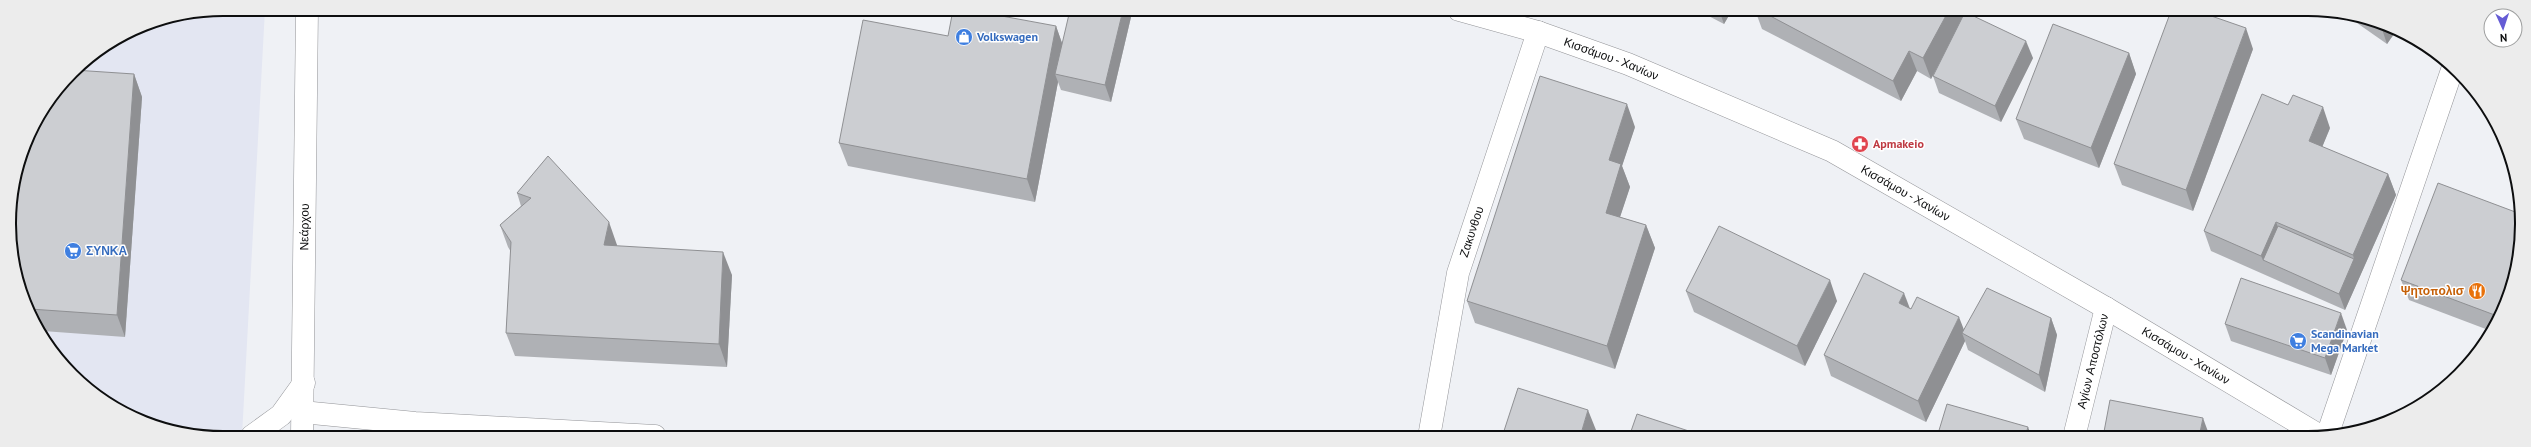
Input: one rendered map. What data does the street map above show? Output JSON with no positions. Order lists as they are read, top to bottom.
{
  "streets": {
    "street": [
      "Κισσάμου - Χανίων",
      "Νεάρχου",
      "Ζακυνθου",
      "Αγίων Αποστόλων"
    ]
  },
  "crossings": [
    ["Κισσάμου - Χανίων", "Ζακυνθου"],
    ["Κισσάμου - Χανίων", "Αγίων Αποστόλων"]
  ],
  "places": {
    "shop": ["Volkswagen"],
    "pharmacy": ["Apmakeio"],
    "supermarket": ["ΣΥΝΚΑ", "Scandinavian Mega Market"],
    "restaurant": ["Ψητοπολισ"]
  },
  "north": "bottom"
}
